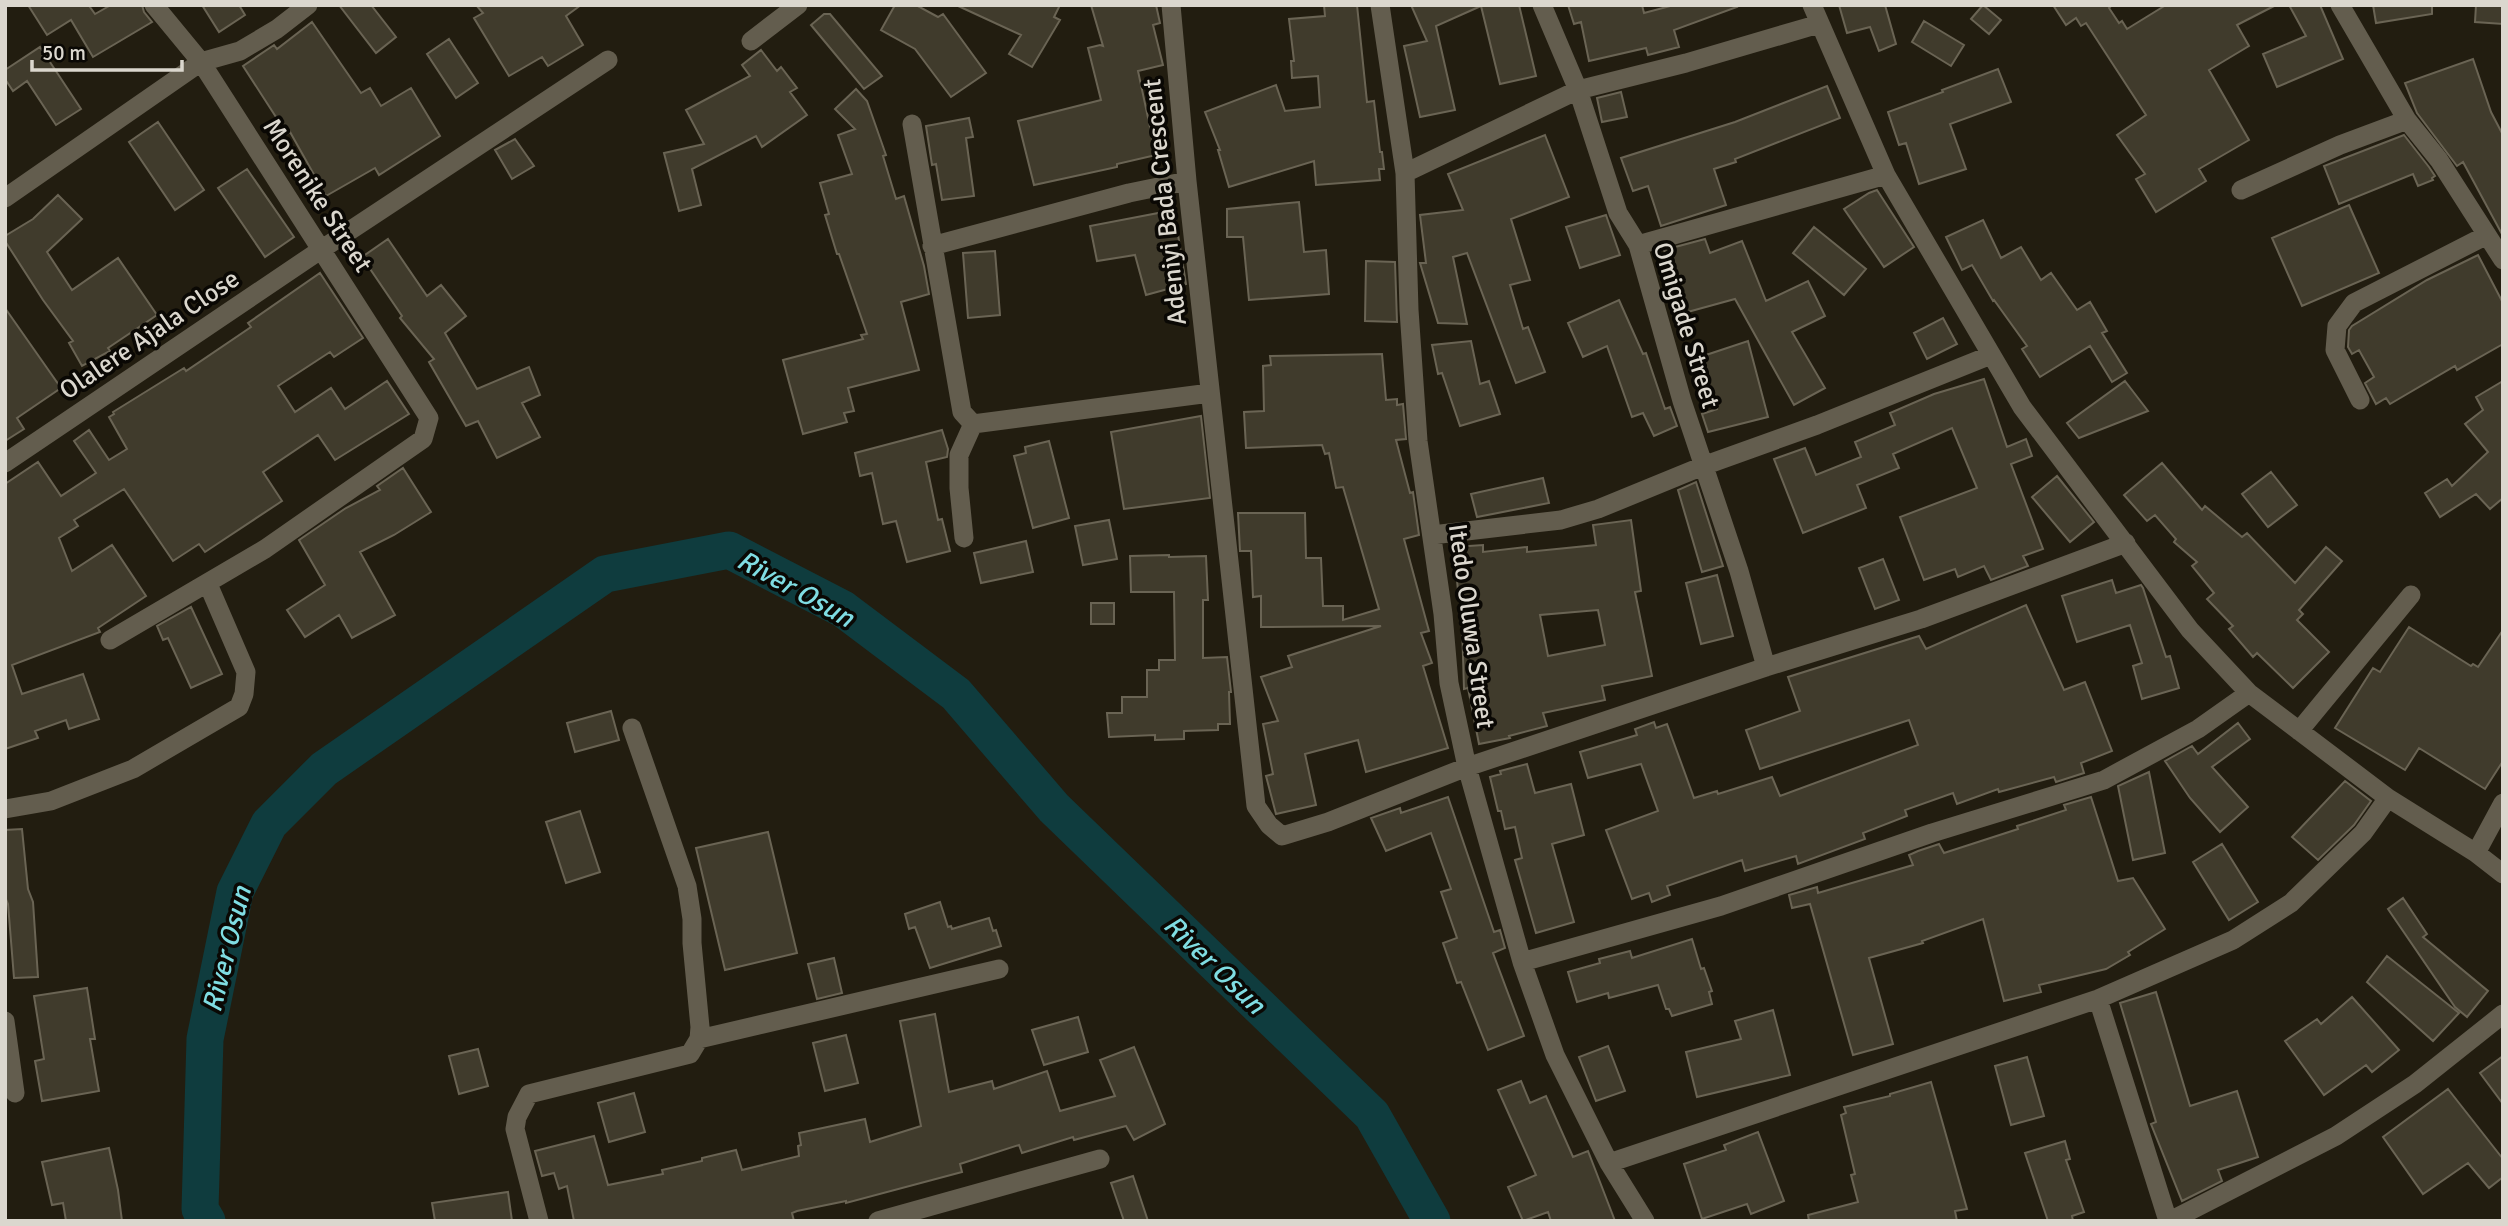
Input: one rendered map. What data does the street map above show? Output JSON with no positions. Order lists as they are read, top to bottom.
{
  "streets": {
    "street": [
      "Morenike Street",
      "Adeniyi Bada Crescent",
      "Omigade Street",
      "Olalere Ajala Close",
      "Itedo Oluwa Street"
    ]
  },
  "crossings": [
    ["Morenike Street", "Olalere Ajala Close"],
    ["Adeniyi Bada Crescent", "Itedo Oluwa Street"]
  ],
  "water": ["River Osun"],
  "scale_bar": "50 m"
}
